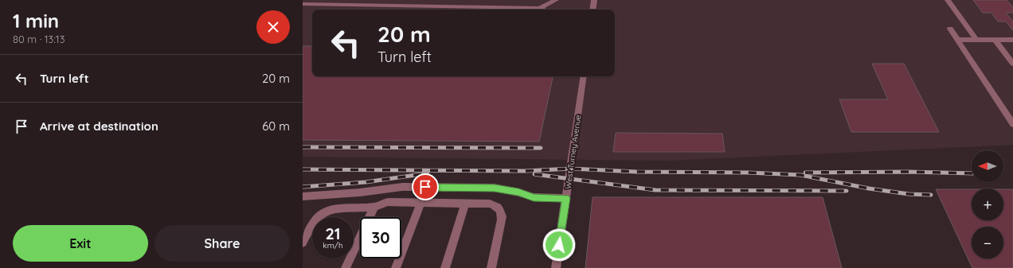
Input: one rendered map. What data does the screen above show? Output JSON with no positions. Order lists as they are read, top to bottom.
{
  "streets": {
    "street": ["West Turney Avenue"]
  },
  "north": "left",
  "page": {
    "heading": ["1 min", "80 m · 13:13"],
    "turn": ["20 m", "Turn left"],
    "list": [
      {
        "name": "Turn left",
        "value": "20 m"
      },
      {
        "name": "Arrive at destination",
        "value": "60 m"
      }
    ],
    "map_buttons": ["+", "−"],
    "speed": "21 km/h",
    "limit": "30",
    "buttons": ["Exit", "Share"]
  }
}
